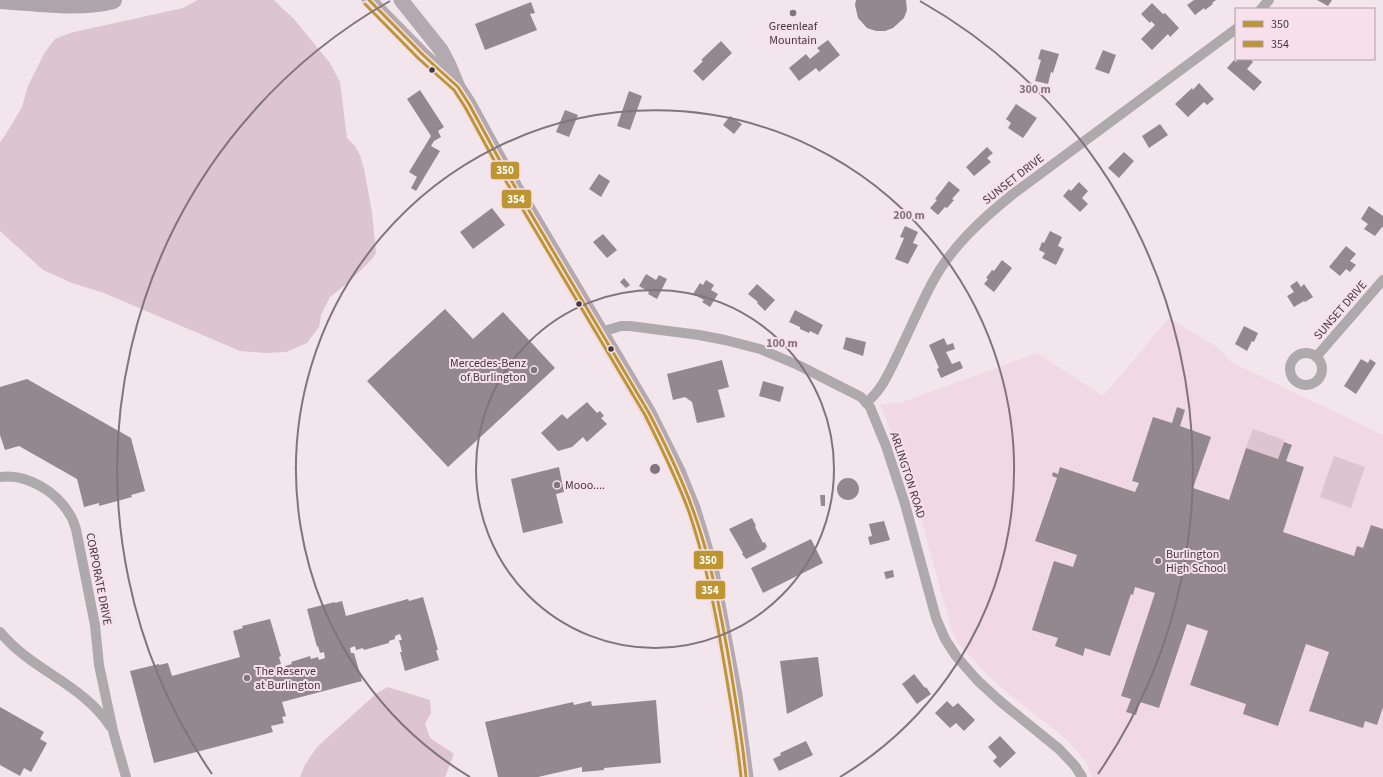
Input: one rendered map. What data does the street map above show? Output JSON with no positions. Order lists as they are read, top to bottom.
{
  "streets": {
    "street": ["SUNSET DRIVE", "ARLINGTON ROAD", "CORPORATE DRIVE"]
  },
  "crossings": [
    ["SUNSET DRIVE", "ARLINGTON ROAD"]
  ],
  "places": [
    "Greenleaf Mountain",
    "Mercedes-Benz of Burlington",
    "Mooo....",
    "Burlington High School",
    "The Reserve at Burlington"
  ],
  "lines": ["transit line 350", "transit line 354"],
  "legend": ["350", "354"],
  "rings": ["300 m", "200 m", "100 m"]
}
